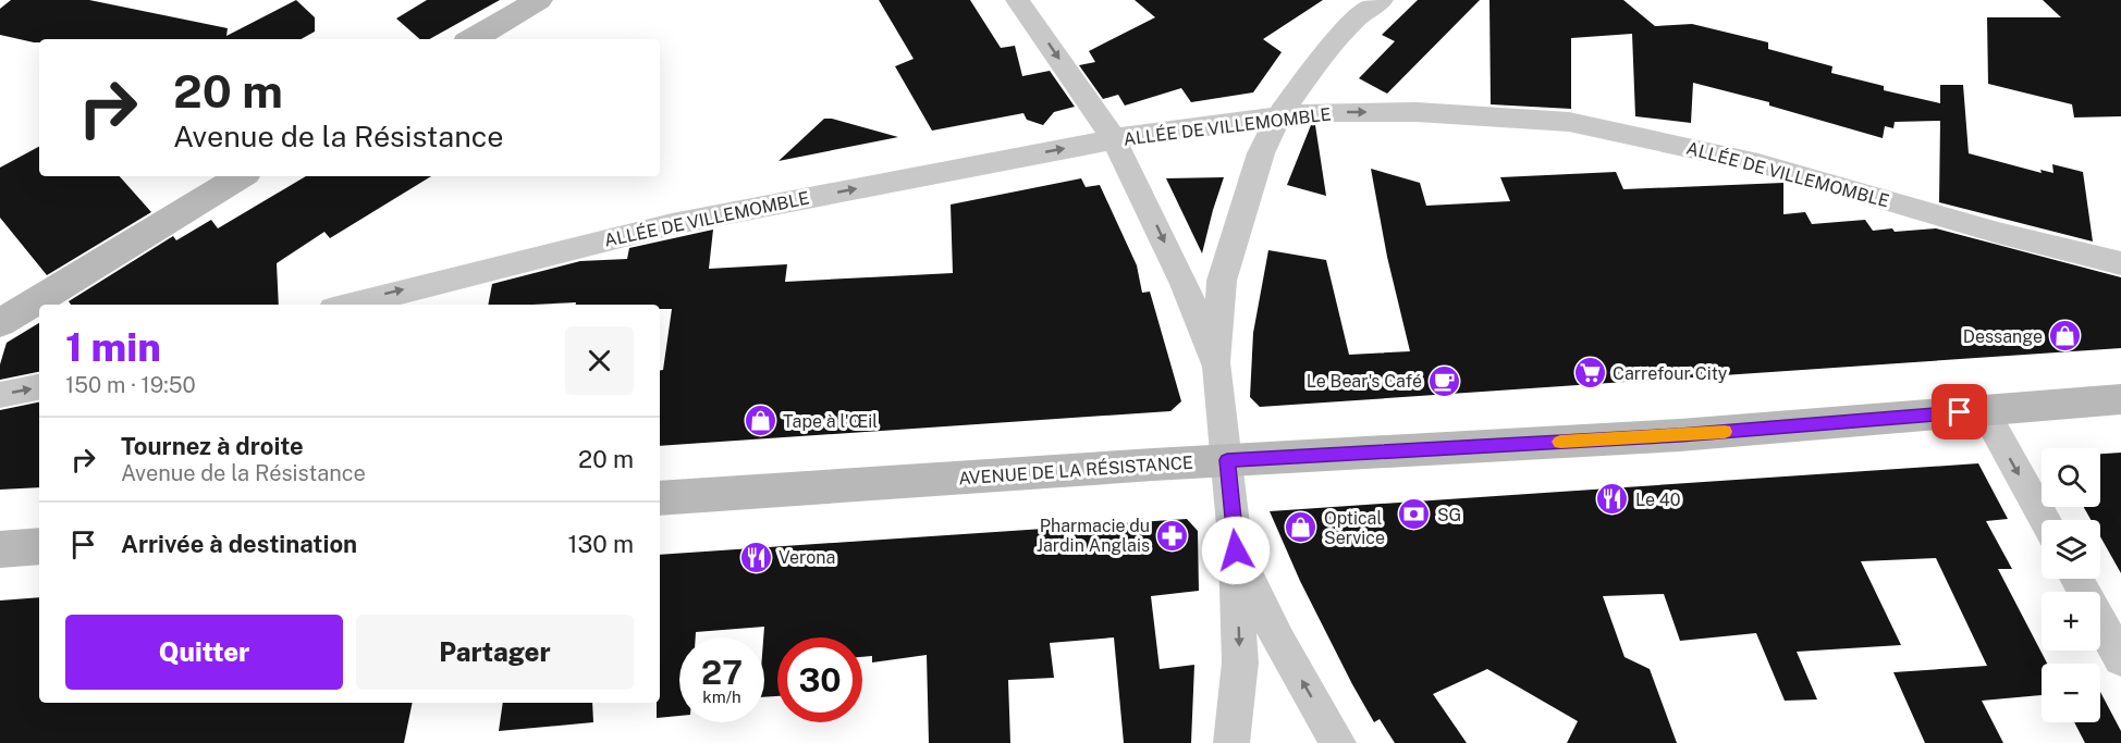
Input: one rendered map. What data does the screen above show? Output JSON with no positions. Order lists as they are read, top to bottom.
{
  "streets": {
    "main road": ["AVENUE DE LA RÉSISTANCE"],
    "street": ["ALLÉE DE VILLEMOMBLE"]
  },
  "one_way": ["ALLÉE DE VILLEMOMBLE"],
  "places": {
    "shop": ["Dessange", "Tape à l'Œil", "Optical Service"],
    "supermarket": ["Carrefour City"],
    "cafe": ["Le Bear's Café"],
    "restaurant": ["Le 40", "Verona"],
    "bank": ["SG"],
    "pharmacy": ["Pharmacie du Jardin Anglais"]
  },
  "page": {
    "turn": ["20 m", "Avenue de la Résistance"],
    "heading": ["1 min", "150 m · 19:50"],
    "list": [
      {
        "name": "Tournez à droite",
        "note": "Avenue de la Résistance",
        "value": "20 m"
      },
      {
        "name": "Arrivée à destination",
        "value": "130 m"
      }
    ],
    "map_buttons": ["+", "−"],
    "buttons": ["Quitter", "Partager"],
    "speed": "27 km/h",
    "limit": "30"
  }
}
